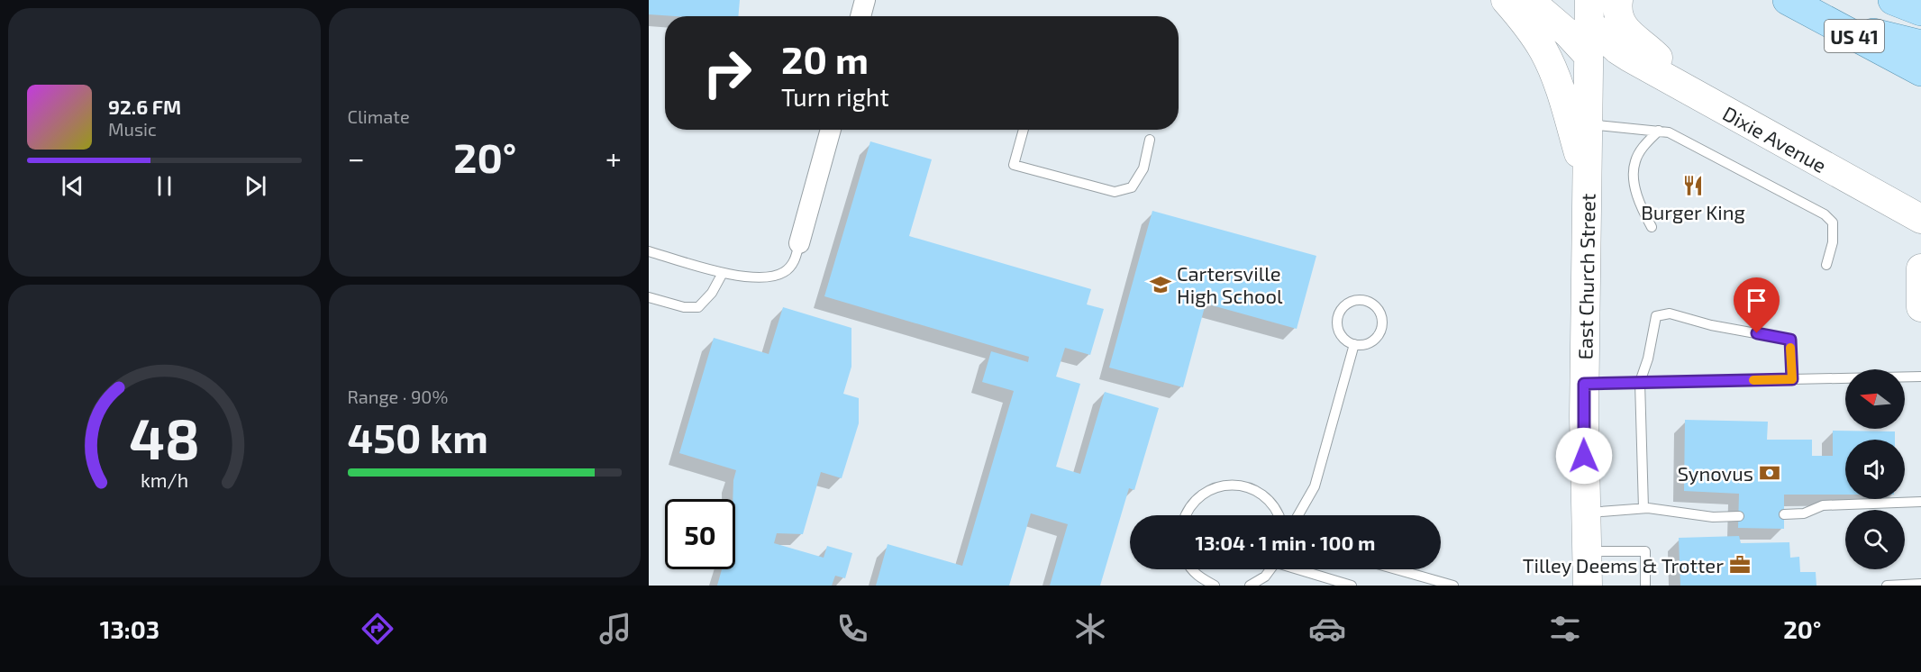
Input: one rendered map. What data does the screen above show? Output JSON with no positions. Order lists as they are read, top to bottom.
{
  "streets": {
    "main road": ["US 41", "Dixie Avenue", "East Church Street"]
  },
  "crossings": [
    ["Dixie Avenue", "East Church Street"]
  ],
  "places": {
    "restaurant": ["Burger King"],
    "school or university": ["Cartersville High School"],
    "bank": ["Synovus"],
    "office": ["Tilley Deems & Trotter"]
  },
  "north": "left",
  "page": {
    "tile": [
      "Climate",
      ["Range · 90%", "450 km"]
    ],
    "turn": ["20 m", "Turn right"],
    "song": ["92.6 FM", "Music"],
    "heat": ["−", "20°", "+"],
    "limit": "50",
    "trip": "13:04 · 1 min · 100 m",
    "tabs": ["13:03", "20°"],
    "gauge": ["48", "km/h"]
  }
}
